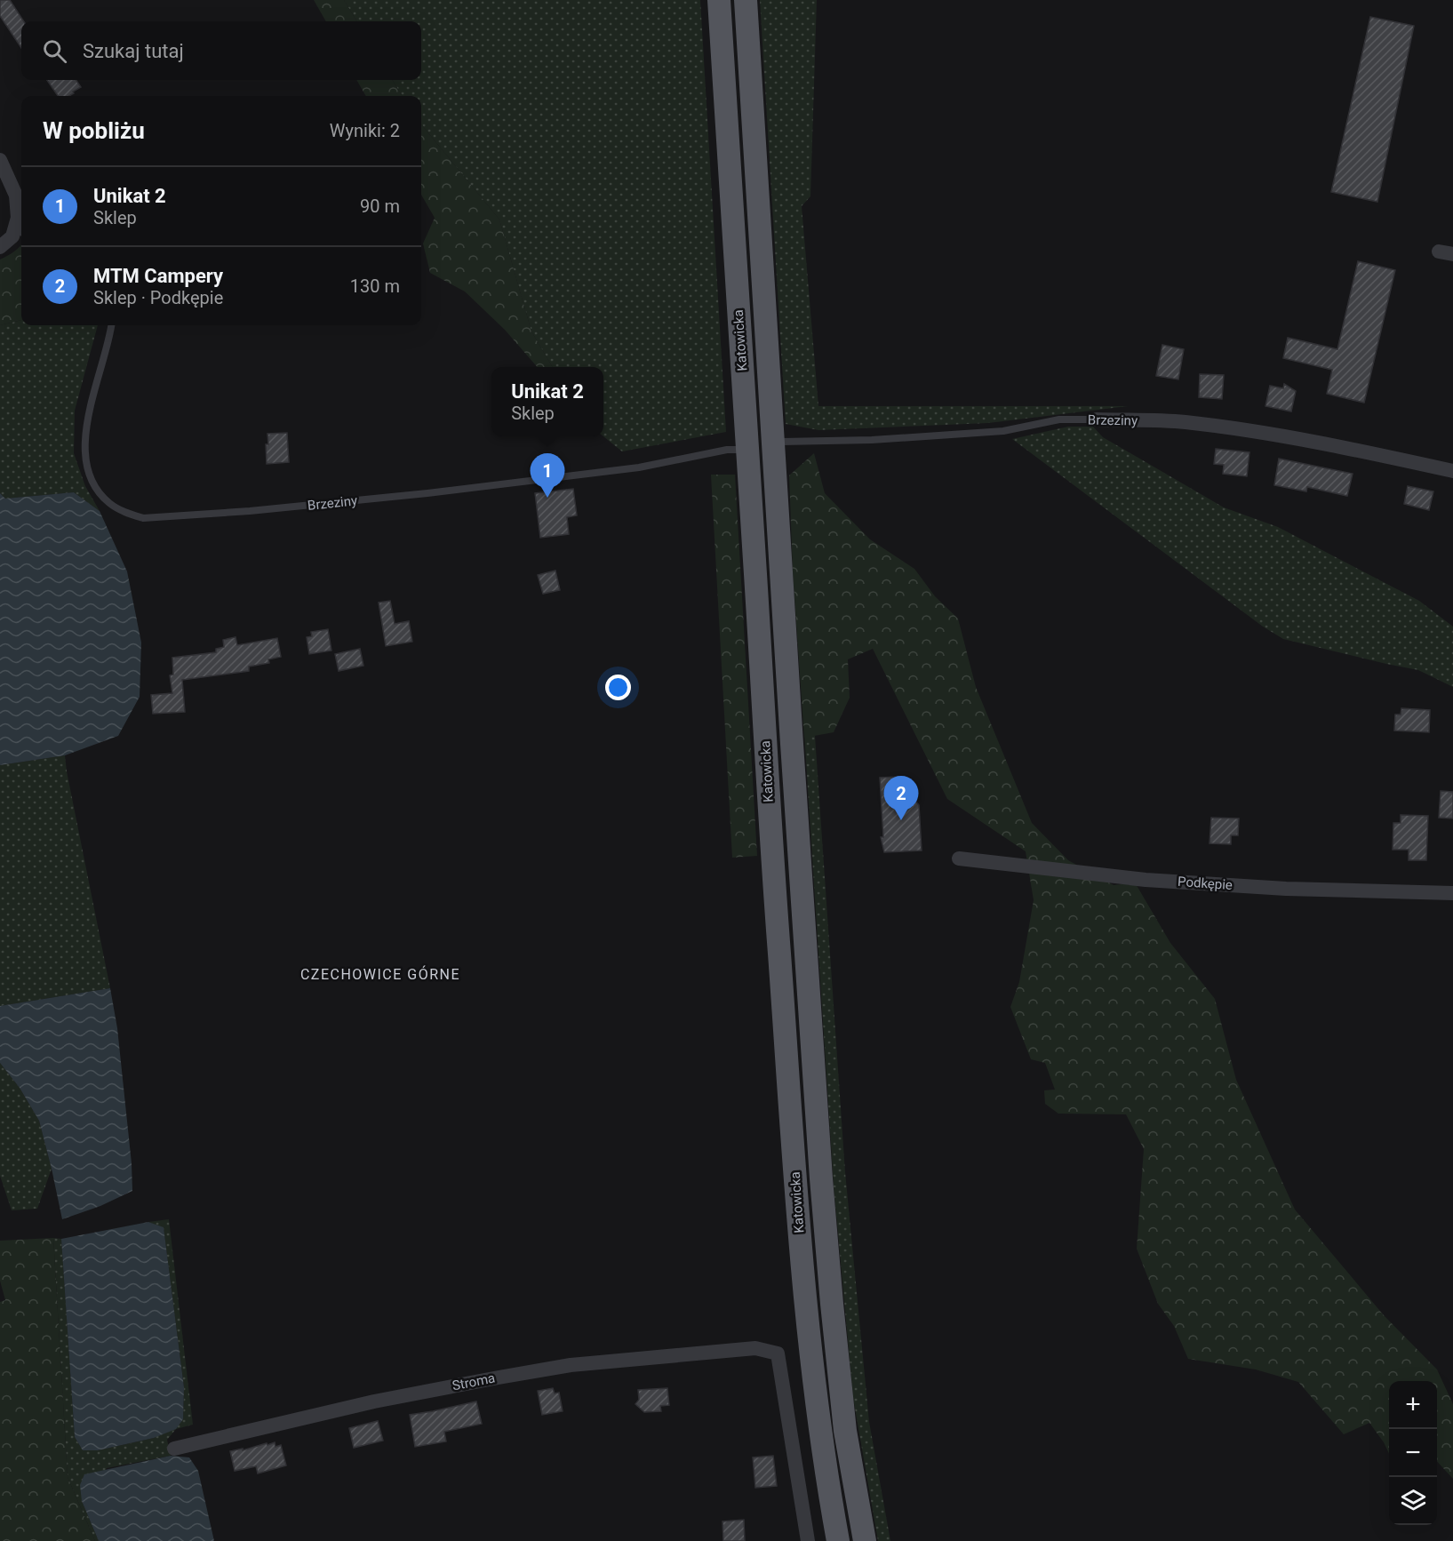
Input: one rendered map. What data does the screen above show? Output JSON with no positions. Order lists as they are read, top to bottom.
{
  "streets": {
    "main road": ["Katowicka"],
    "street": ["Brzeziny", "Podkępie", "Stroma"]
  },
  "crossings": [
    ["Katowicka", "Brzeziny"]
  ],
  "districts": ["CZECHOWICE GÓRNE"],
  "page": {
    "search": "Szukaj tutaj",
    "heading": ["W pobliżu", "Wyniki: 2"],
    "list": [
      {
        "mark": "1",
        "name": "Unikat 2",
        "note": "Sklep",
        "value": "90 m"
      },
      {
        "mark": "2",
        "name": "MTM Campery",
        "note": "Sklep · Podkępie",
        "value": "130 m"
      }
    ],
    "popup": ["Unikat 2", "Sklep"],
    "pins": ["1", "2"],
    "map_buttons": ["+", "−"]
  }
}
